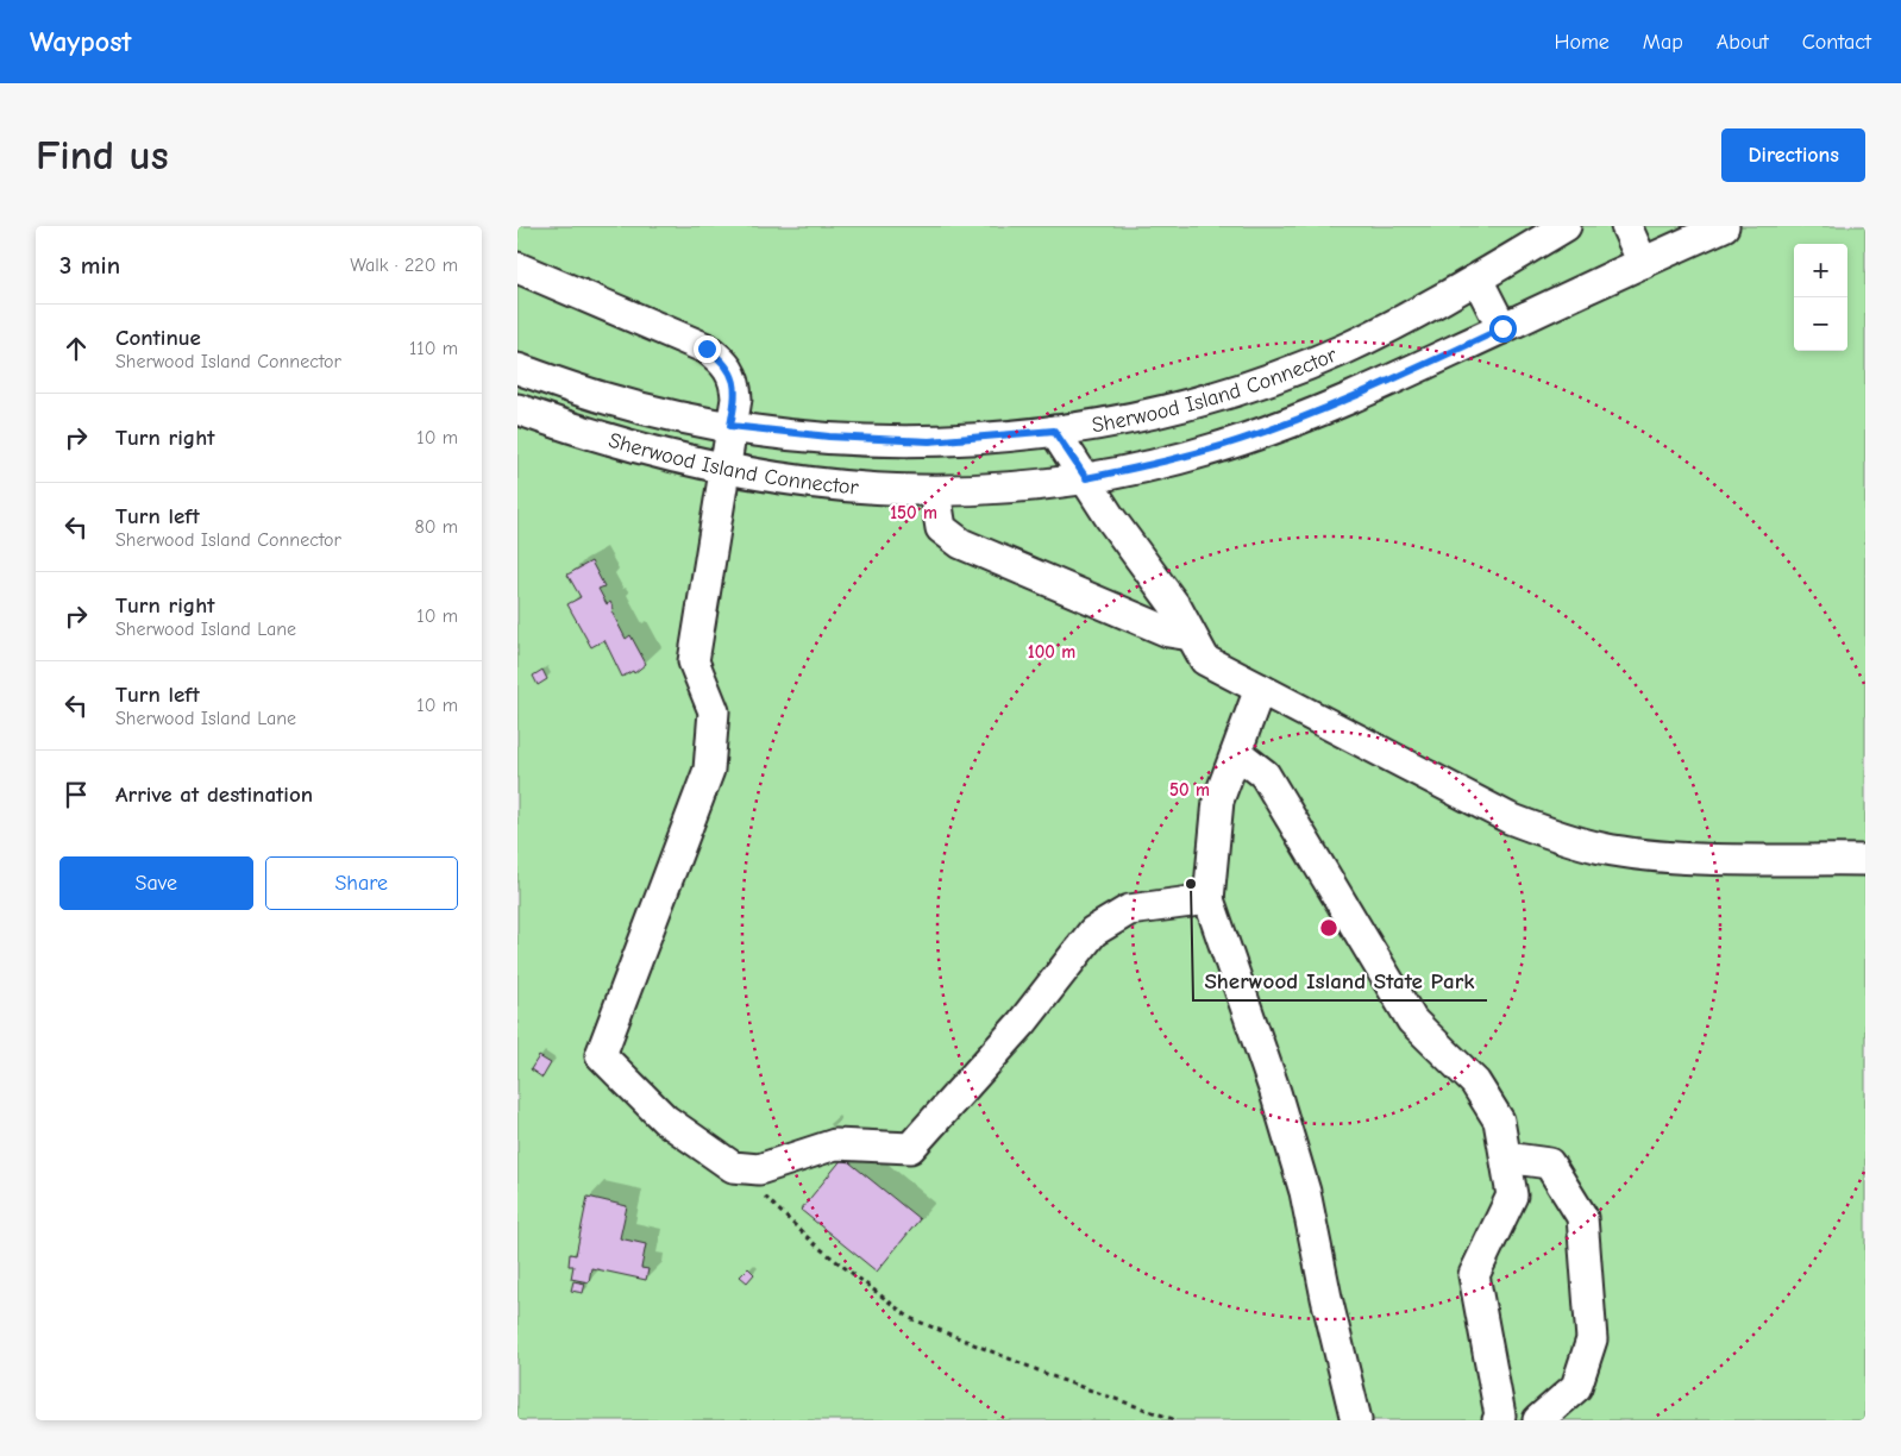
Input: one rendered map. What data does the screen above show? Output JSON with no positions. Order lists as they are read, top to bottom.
{
  "streets": {
    "street": ["Sherwood Island Connector"]
  },
  "places": ["Sherwood Island State Park"],
  "page": {
    "header": "Waypost",
    "nav": [
      "Home",
      "Map",
      "About",
      "Contact"
    ],
    "buttons": [
      "Directions",
      ["Save", "Share"]
    ],
    "title": "Find us",
    "heading": ["3 min", "Walk · 220 m"],
    "map_buttons": ["+", "−"],
    "list": [
      ["Continue", "Sherwood Island Connector", "110 m"],
      ["Turn right", "10 m"],
      ["Turn left", "Sherwood Island Connector", "80 m"],
      ["Turn right", "Sherwood Island Lane", "10 m"],
      ["Turn left", "Sherwood Island Lane", "10 m"],
      "Arrive at destination"
    ]
  },
  "rings": ["150 m", "100 m", "50 m"]
}
